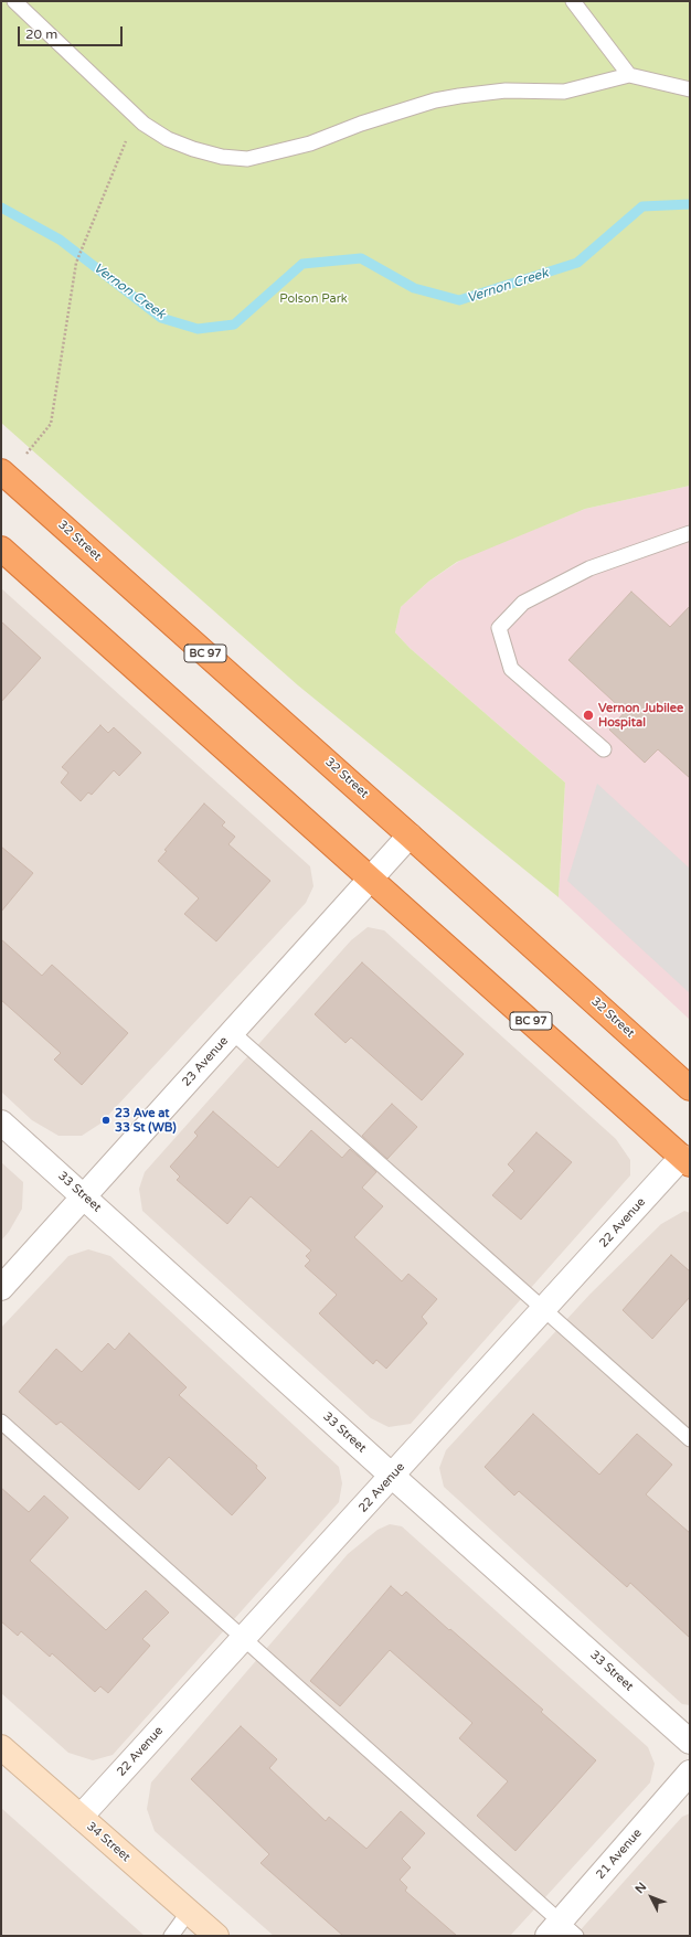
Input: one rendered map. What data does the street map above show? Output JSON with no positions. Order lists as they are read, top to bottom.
{
  "streets": {
    "highway": ["32 Street", "BC 97"],
    "street": [
      "23 Avenue",
      "33 Street",
      "22 Avenue",
      "34 Street",
      "21 Avenue"
    ]
  },
  "crossings": [
    ["32 Street", "23 Avenue"],
    ["BC 97", "23 Avenue"],
    ["BC 97", "22 Avenue"],
    ["23 Avenue", "33 Street"],
    ["33 Street", "22 Avenue"],
    ["22 Avenue", "34 Street"]
  ],
  "water": ["Vernon Creek"],
  "parks": ["Polson Park"],
  "places": ["Vernon Jubilee Hospital", "23 Ave at 33 St (WB)"],
  "scale_bar": "20 m",
  "north": "top left"
}
